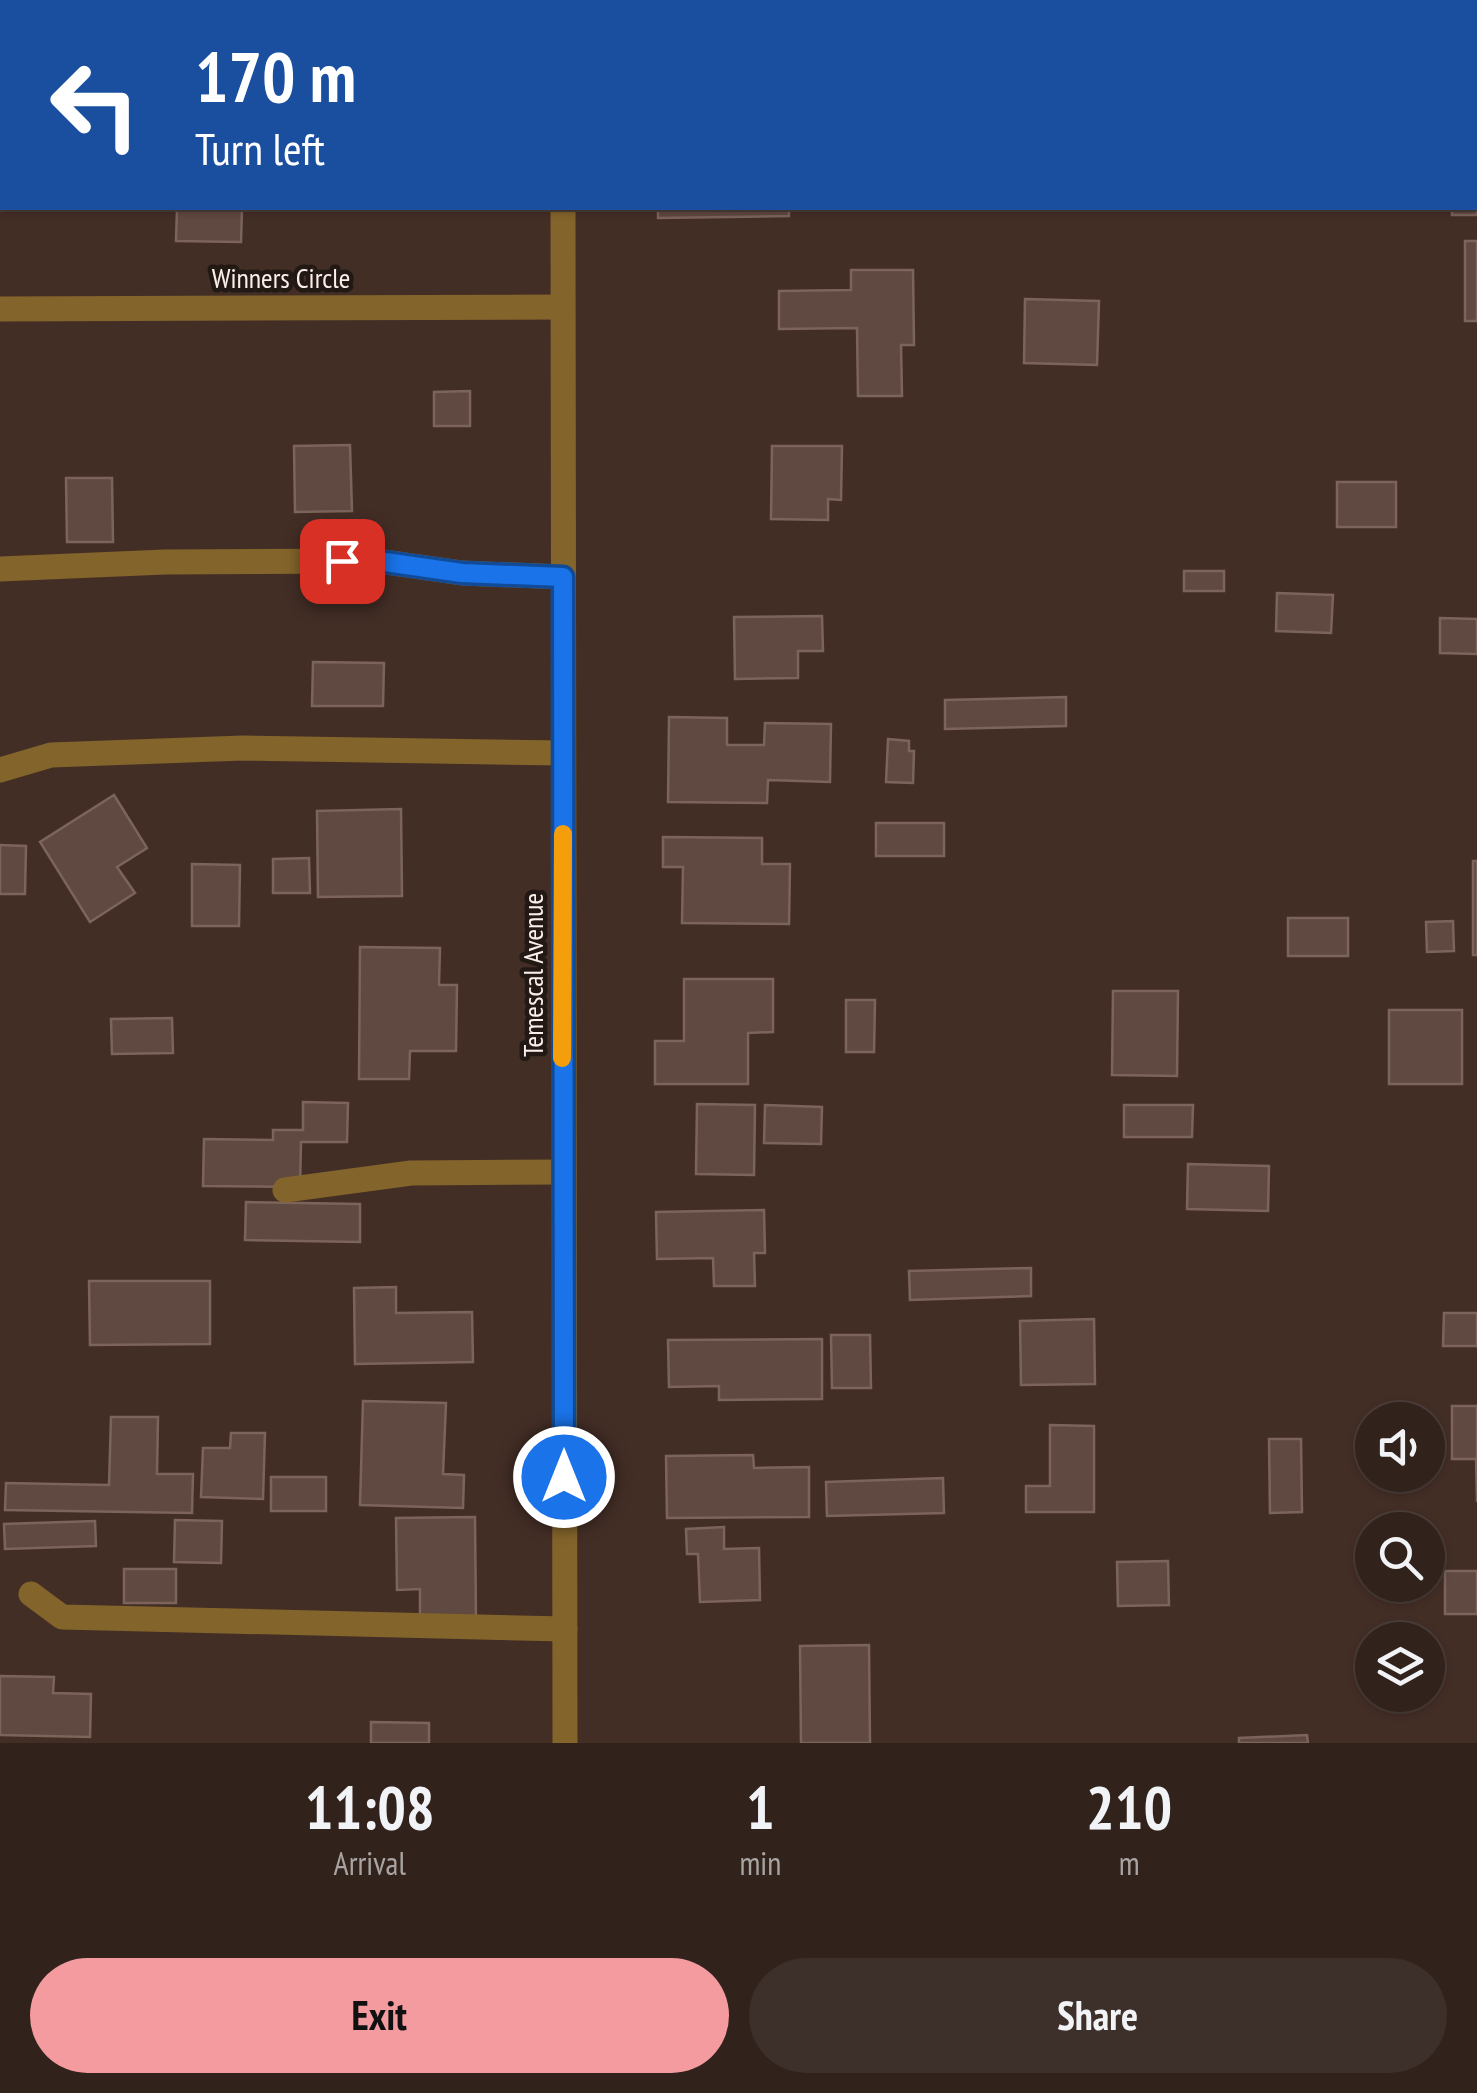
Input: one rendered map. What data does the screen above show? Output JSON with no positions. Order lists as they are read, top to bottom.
{
  "streets": {
    "street": ["Winners Circle", "Temescal Avenue"]
  },
  "crossings": [
    ["Winners Circle", "Temescal Avenue"]
  ],
  "page": {
    "turn": ["170 m", "Turn left"],
    "eta": [
      "11:08",
      "Arrival",
      "1",
      "min",
      "210",
      "m"
    ],
    "buttons": ["Exit", "Share"]
  }
}
